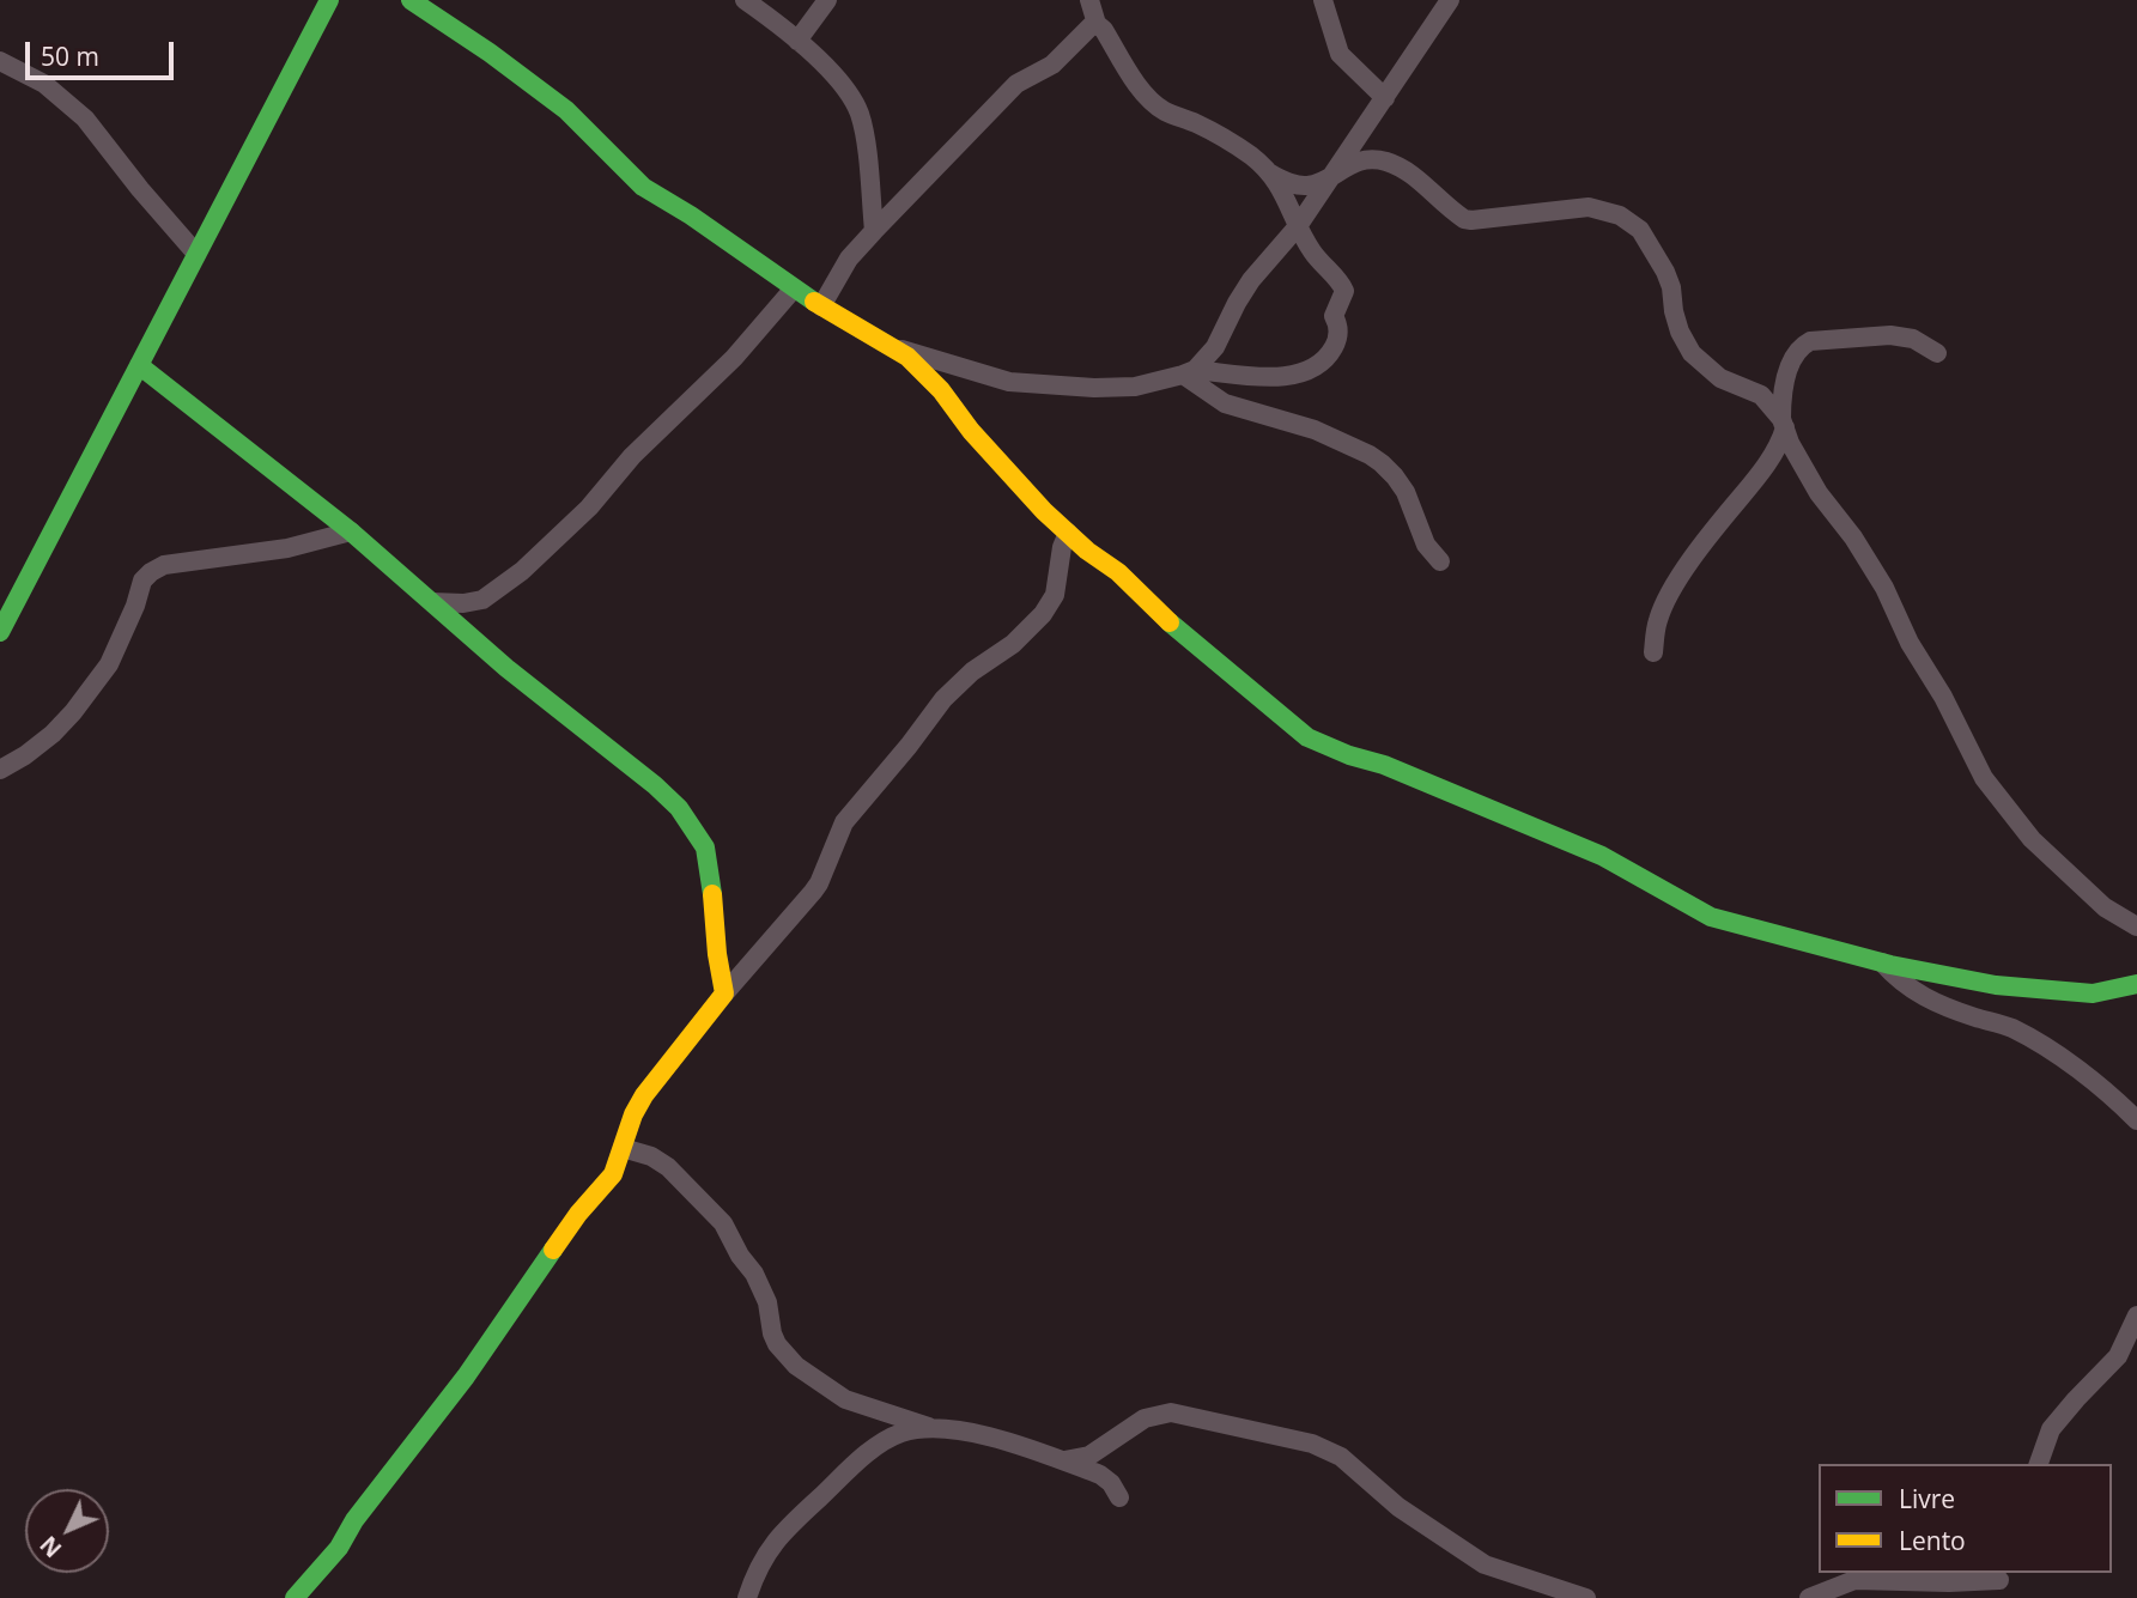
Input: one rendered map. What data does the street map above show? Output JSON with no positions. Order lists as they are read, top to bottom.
{
  "legend": ["Livre", "Lento"],
  "scale_bar": "50 m",
  "north": "bottom left"
}
